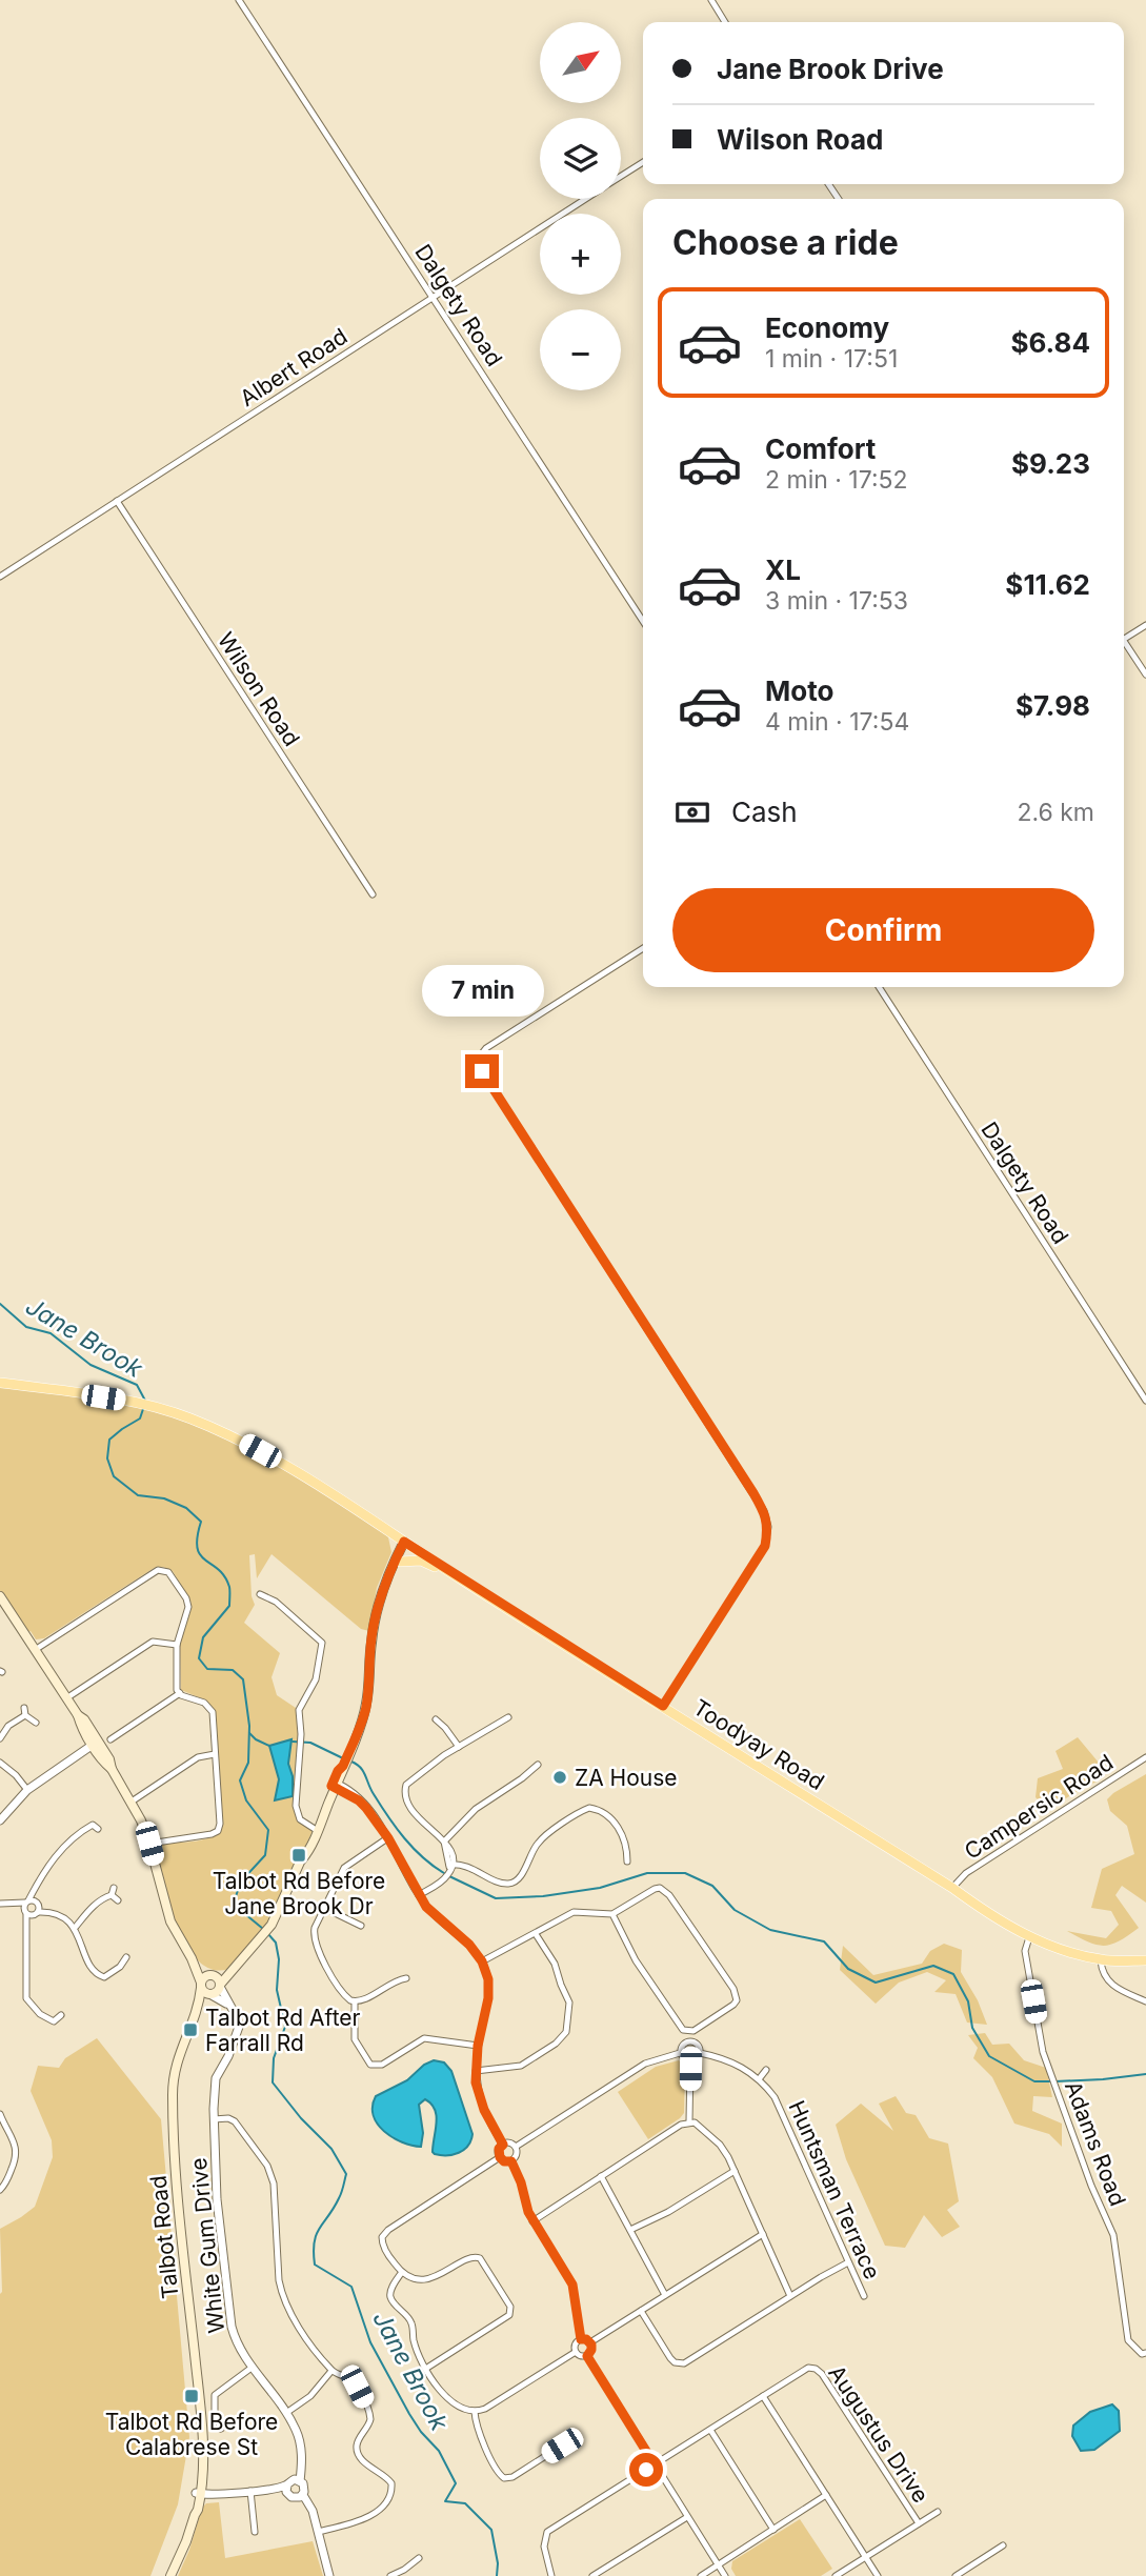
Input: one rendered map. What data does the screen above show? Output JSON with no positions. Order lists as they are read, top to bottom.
{
  "streets": {
    "main road": ["Toodyay Road", "Talbot Road"],
    "street": [
      "Dalgety Road",
      "Albert Road",
      "Wilson Road",
      "Campersic Road",
      "Adams Road",
      "Huntsman Terrace",
      "White Gum Drive",
      "Augustus Drive"
    ]
  },
  "crossings": [
    ["Dalgety Road", "Albert Road"],
    ["Albert Road", "Wilson Road"],
    ["Toodyay Road", "Campersic Road"],
    ["Toodyay Road", "Adams Road"]
  ],
  "water": ["Jane Brook"],
  "places": {
    "other": ["ZA House"],
    "transit": ["Talbot Rd Before Jane Brook Dr", "Talbot Rd After Farrall Rd", "Talbot Rd Before Calabrese St"]
  },
  "north": "top right",
  "page": {
    "map_buttons": ["+", "−"],
    "banner": ["Jane Brook Drive", "Wilson Road"],
    "heading": "Choose a ride",
    "list": [
      {
        "name": "Economy",
        "note": "1 min · 17:51",
        "value": "$6.84"
      },
      {
        "name": "Comfort",
        "note": "2 min · 17:52",
        "value": "$9.23"
      },
      {
        "name": "XL",
        "note": "3 min · 17:53",
        "value": "$11.62"
      },
      {
        "name": "Moto",
        "note": "4 min · 17:54",
        "value": "$7.98"
      }
    ],
    "pay": ["Cash", "2.6 km"],
    "buttons": "Confirm",
    "bubble": "7 min"
  }
}
